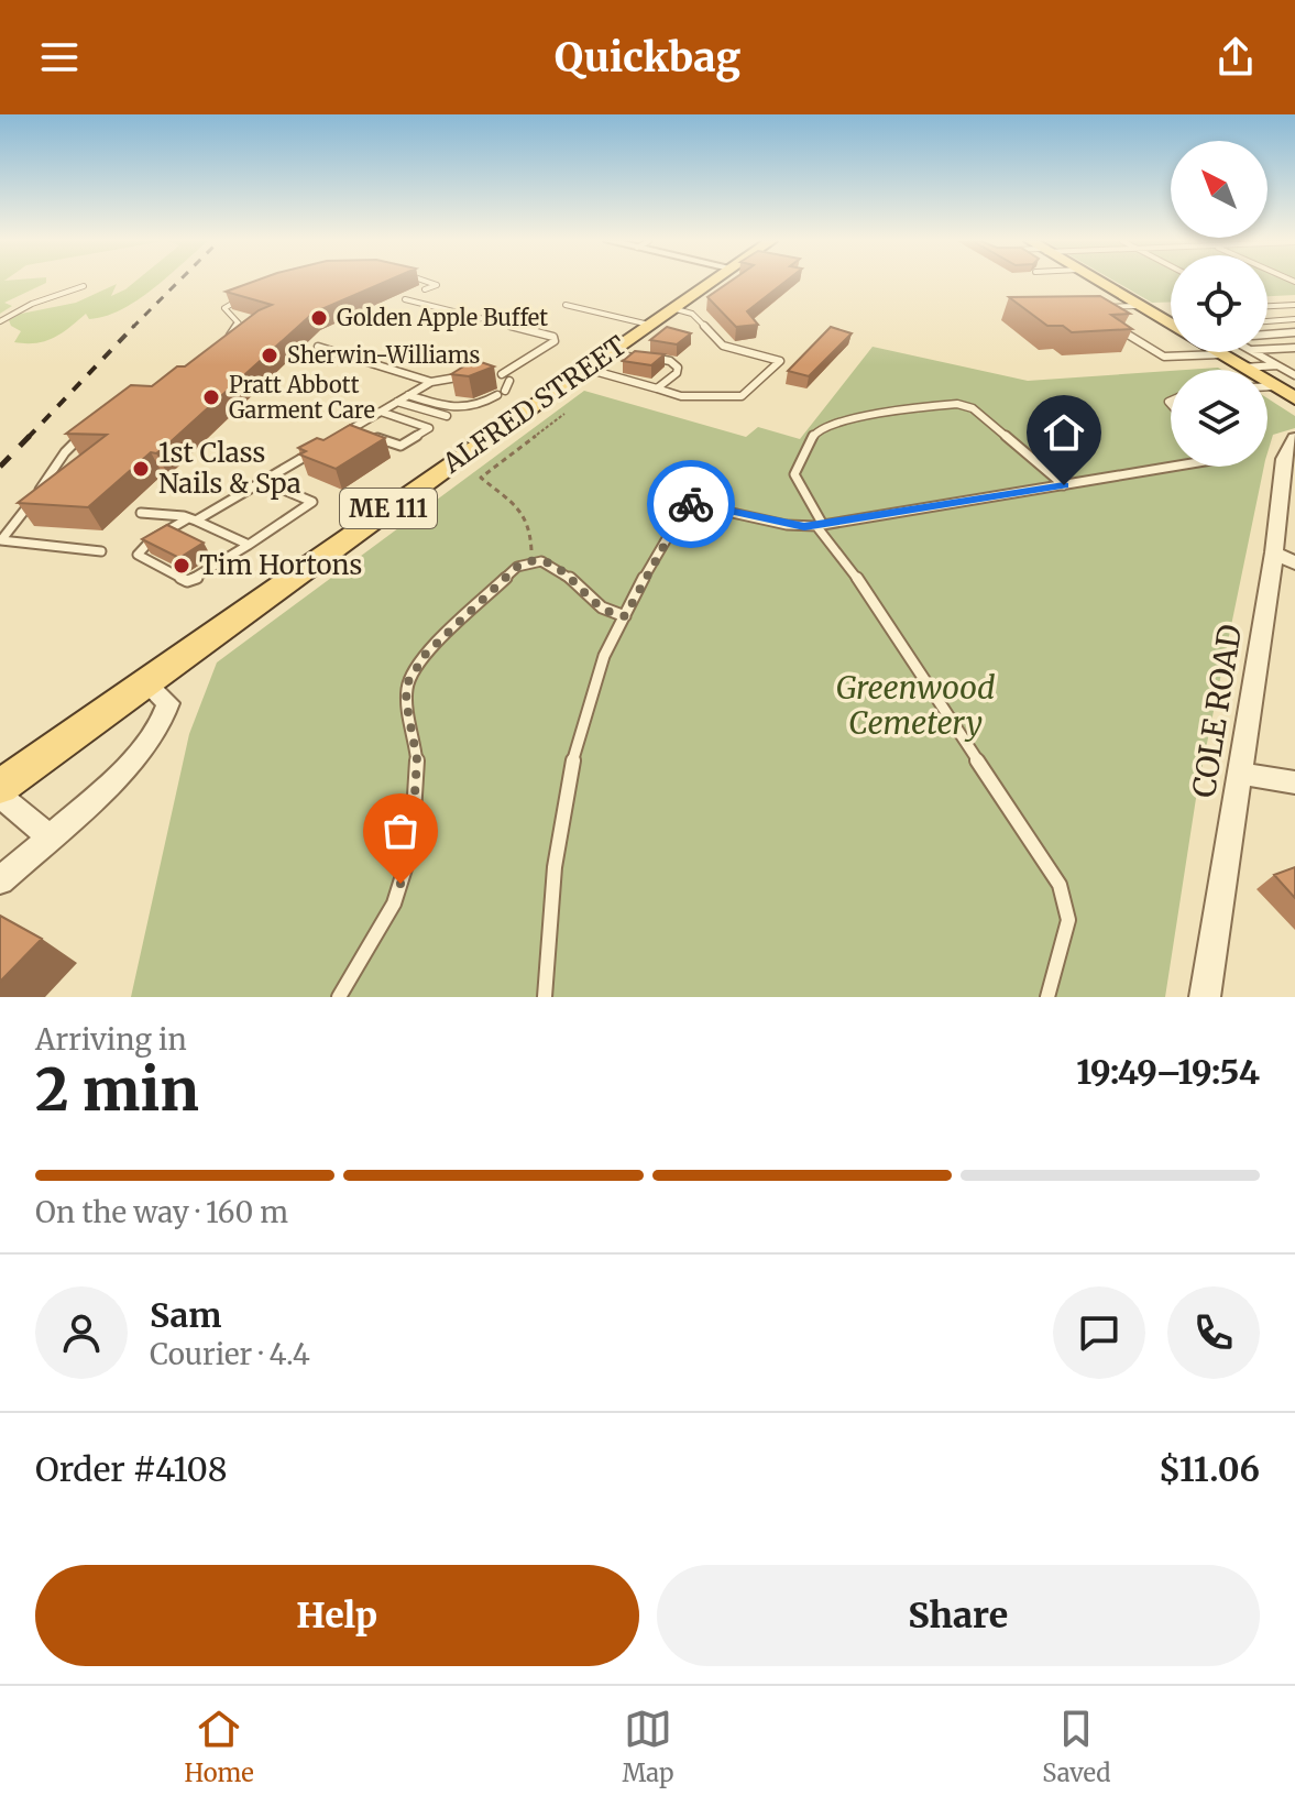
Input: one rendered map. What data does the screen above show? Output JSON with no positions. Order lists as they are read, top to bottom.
{
  "streets": {
    "main road": ["ALFRED STREET", "ME 111"],
    "street": ["COLE ROAD"]
  },
  "parks": ["Greenwood Cemetery"],
  "places": [
    "Golden Apple Buffet",
    "Sherwin-Williams",
    "Pratt Abbott Garment Care",
    "1st Class Nails & Spa",
    "Tim Hortons"
  ],
  "north": "top left",
  "page": {
    "header": "Quickbag",
    "heading": ["2 min", "Arriving in", "19:49–19:54"],
    "panel": [
      "Sam",
      "Courier · 4.4",
      "Order #4108",
      "$11.06"
    ],
    "bar": "On the way · 160 m",
    "buttons": ["Help", "Share"],
    "tabs": ["Home", "Map", "Saved"]
  }
}
